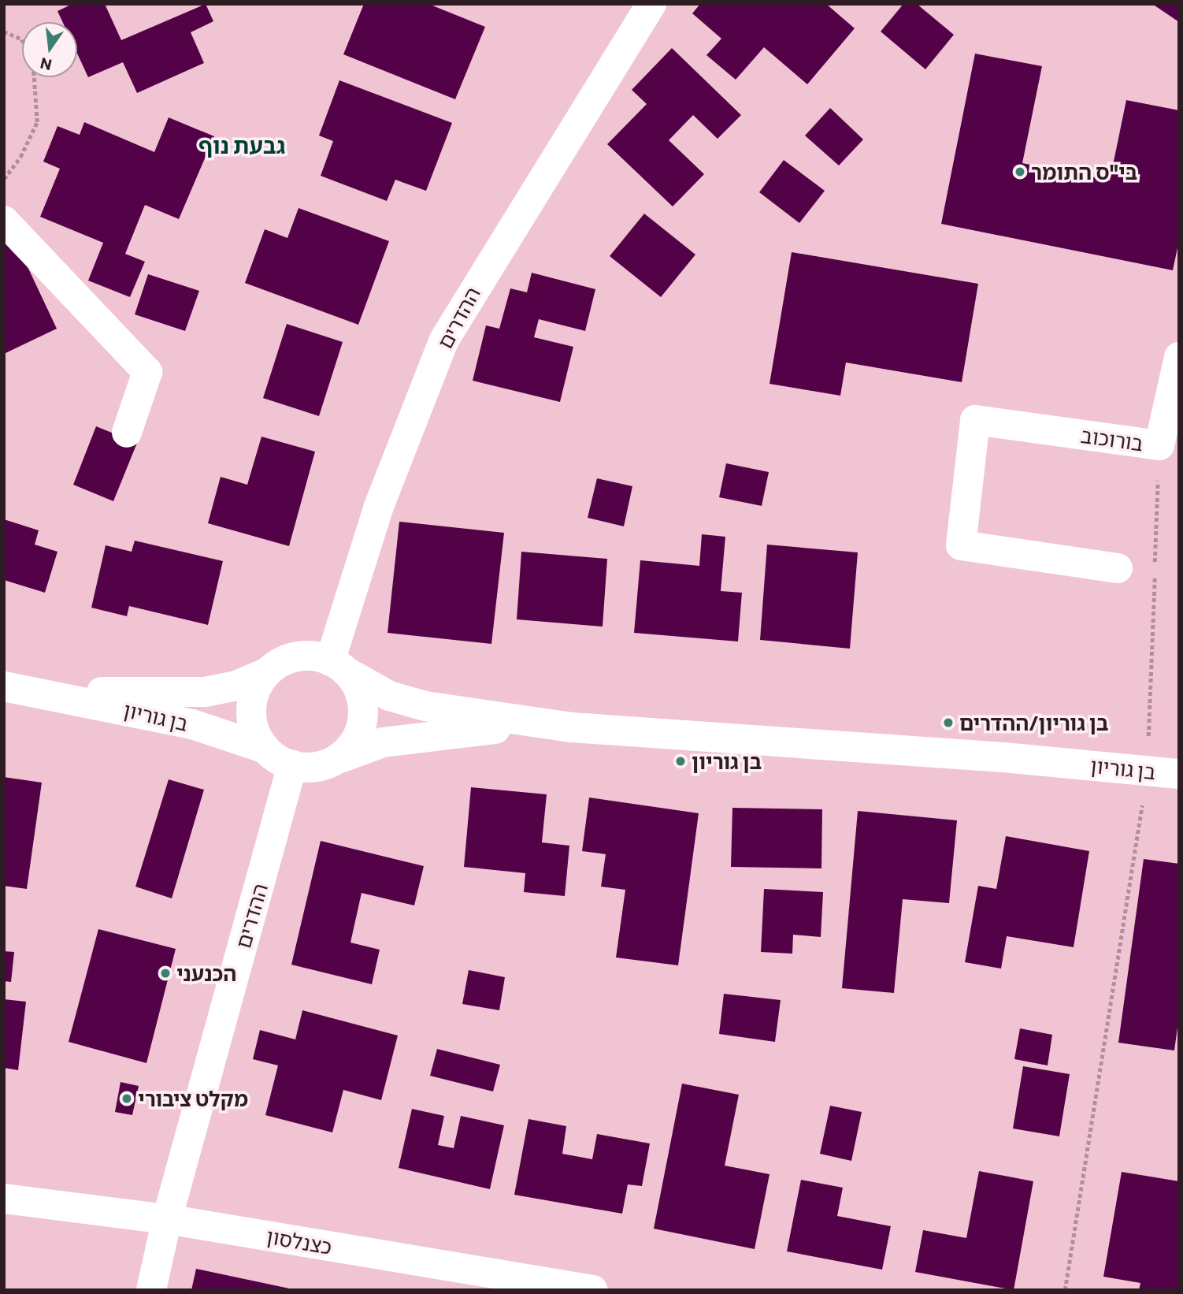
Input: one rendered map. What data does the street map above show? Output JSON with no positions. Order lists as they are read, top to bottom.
{
  "streets": {
    "street": [
      "ההדרים",
      "בורוכוב",
      "בן גוריון",
      "כצנלסון"
    ]
  },
  "crossings": [
    ["ההדרים", "בן גוריון"],
    ["ההדרים", "כצנלסון"]
  ],
  "districts": ["גבעת נוף"],
  "places": [
    "בי\"ס התומר",
    "בן גוריון/ההדרים",
    "בן גוריון",
    "הכנעני",
    "מקלט ציבורי"
  ],
  "north": "bottom"
}
